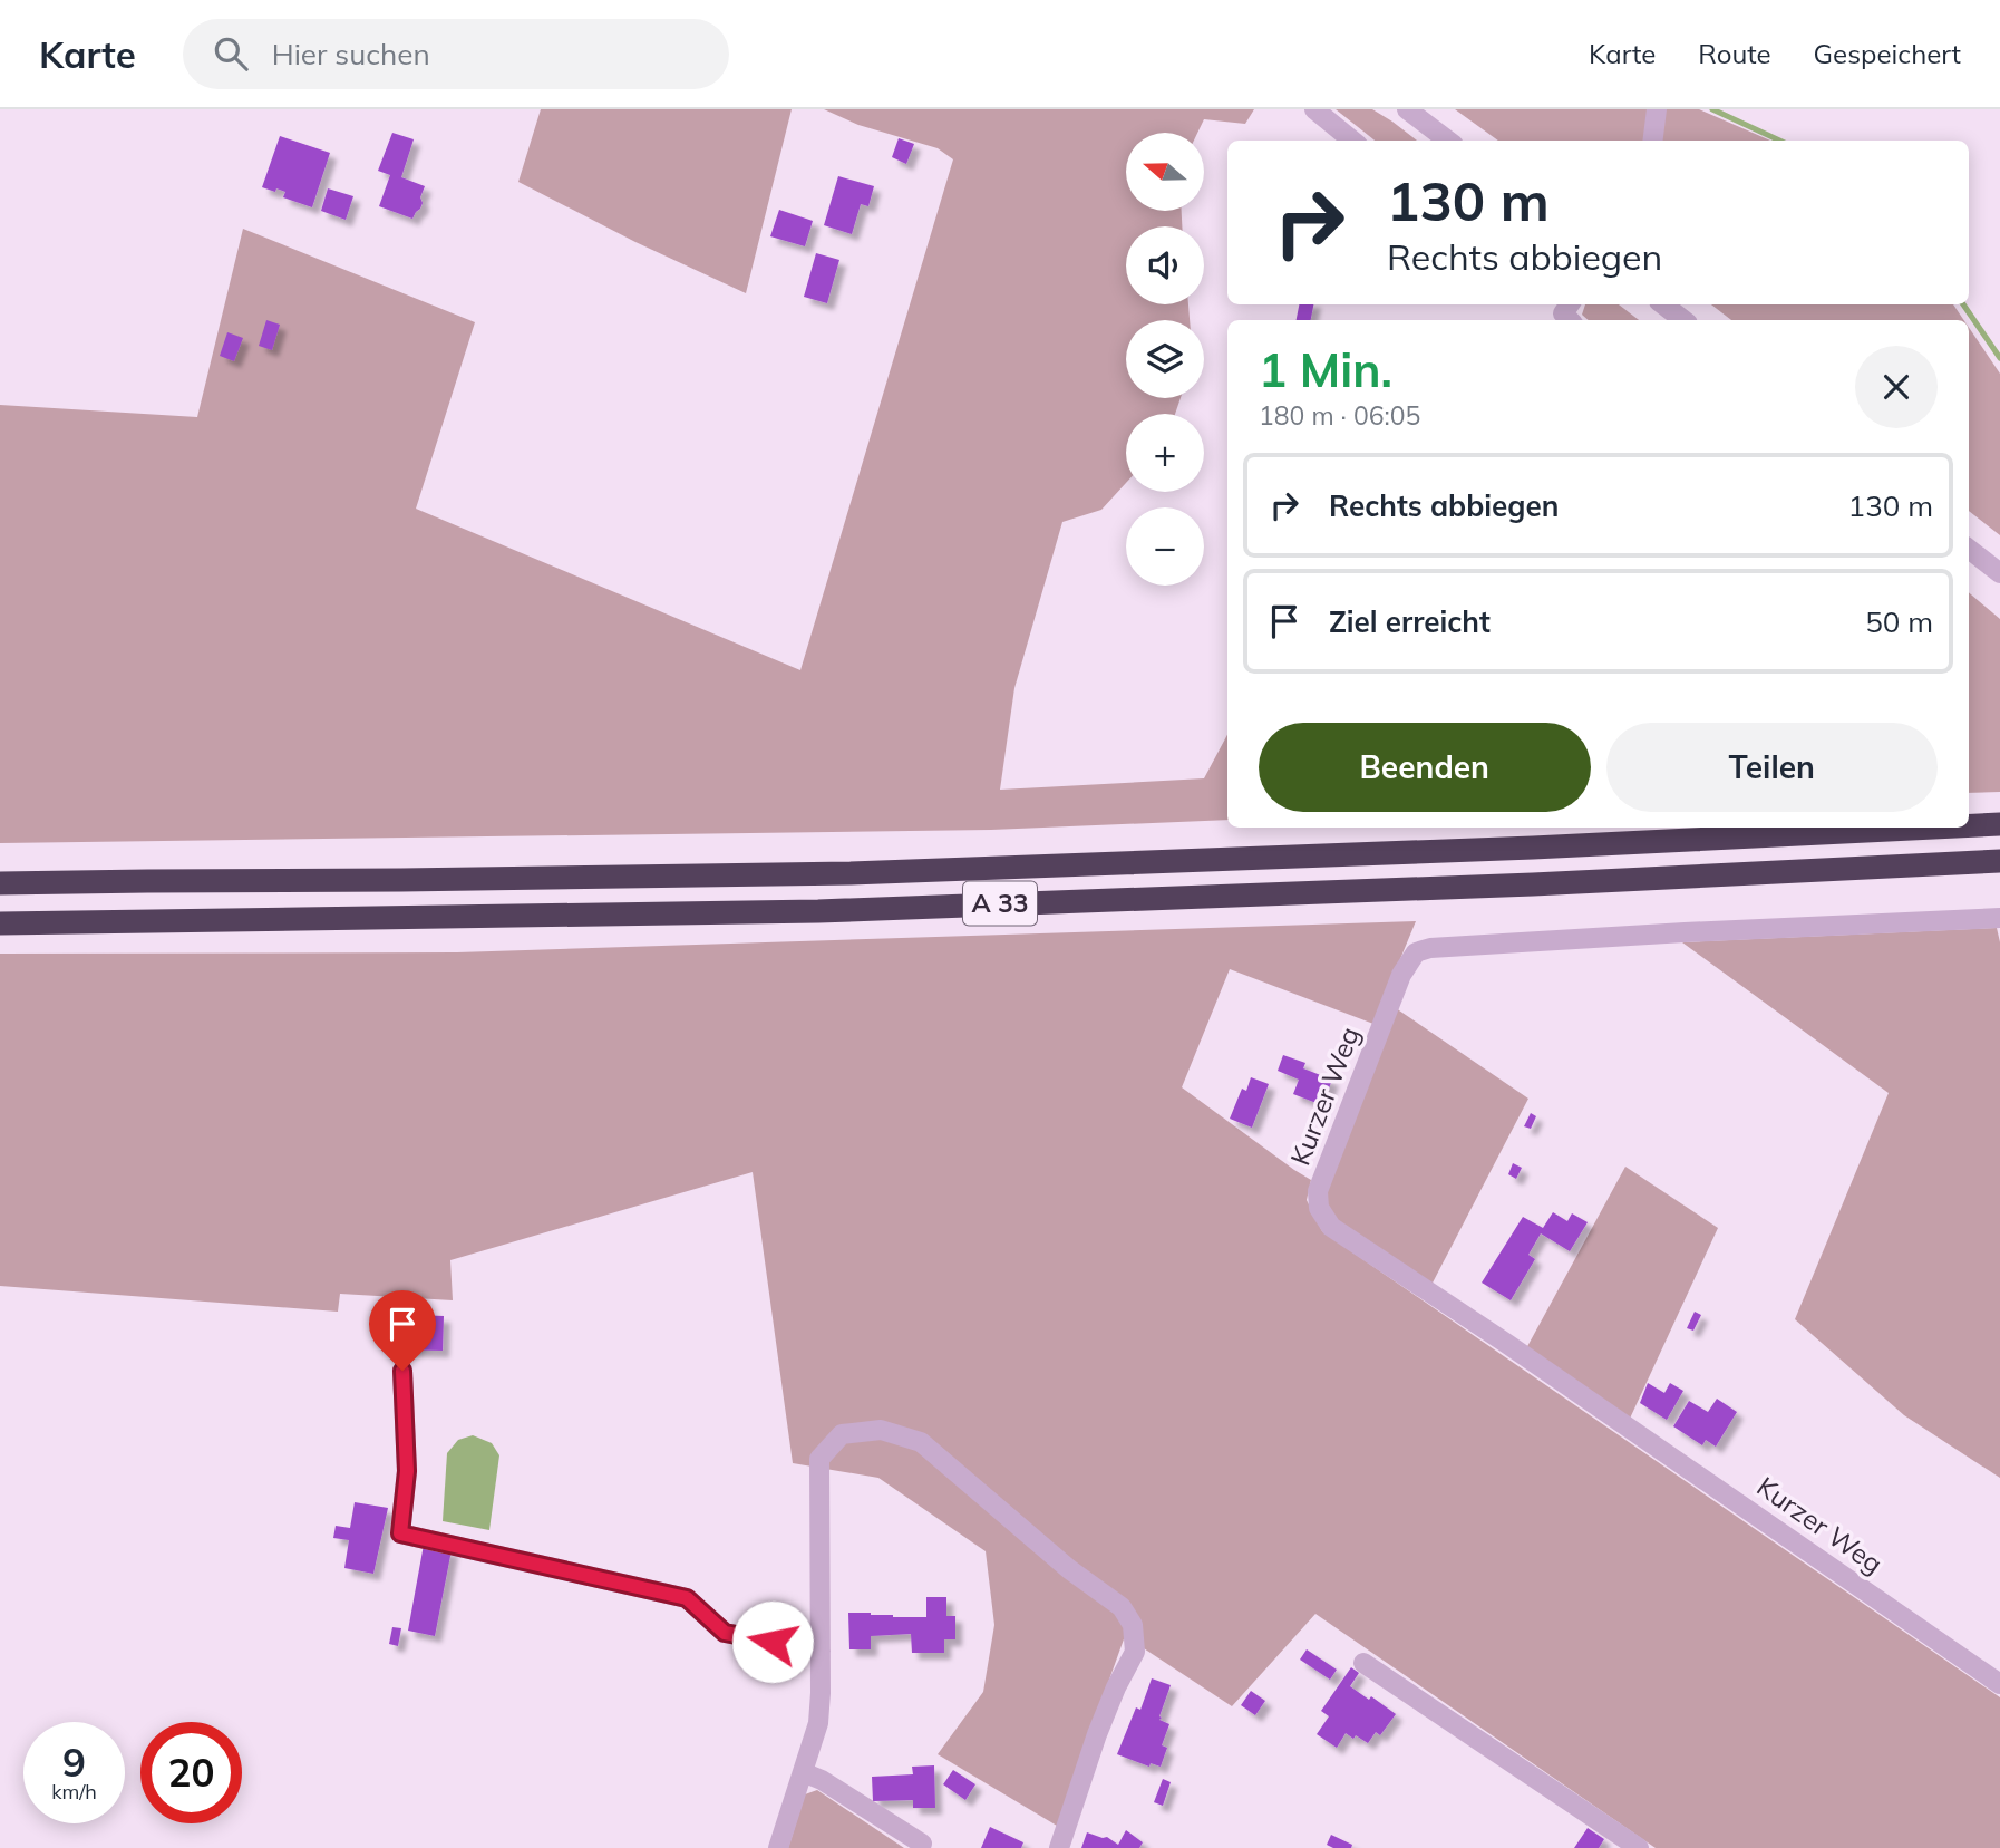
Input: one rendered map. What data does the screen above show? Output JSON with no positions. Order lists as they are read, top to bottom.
{
  "streets": {
    "highway": ["A 33"],
    "street": ["Kurzer Weg"]
  },
  "north": "left",
  "page": {
    "header": "Karte",
    "search": "Hier suchen",
    "nav": ["Karte", "Route", "Gespeichert"],
    "map_buttons": ["+", "−"],
    "turn": ["130 m", "Rechts abbiegen"],
    "heading": ["1 Min.", "180 m · 06:05"],
    "list": [
      {
        "name": "Rechts abbiegen",
        "value": "130 m"
      },
      {
        "name": "Ziel erreicht",
        "value": "50 m"
      }
    ],
    "buttons": ["Beenden", "Teilen"],
    "speed": "9 km/h",
    "limit": "20"
  }
}
